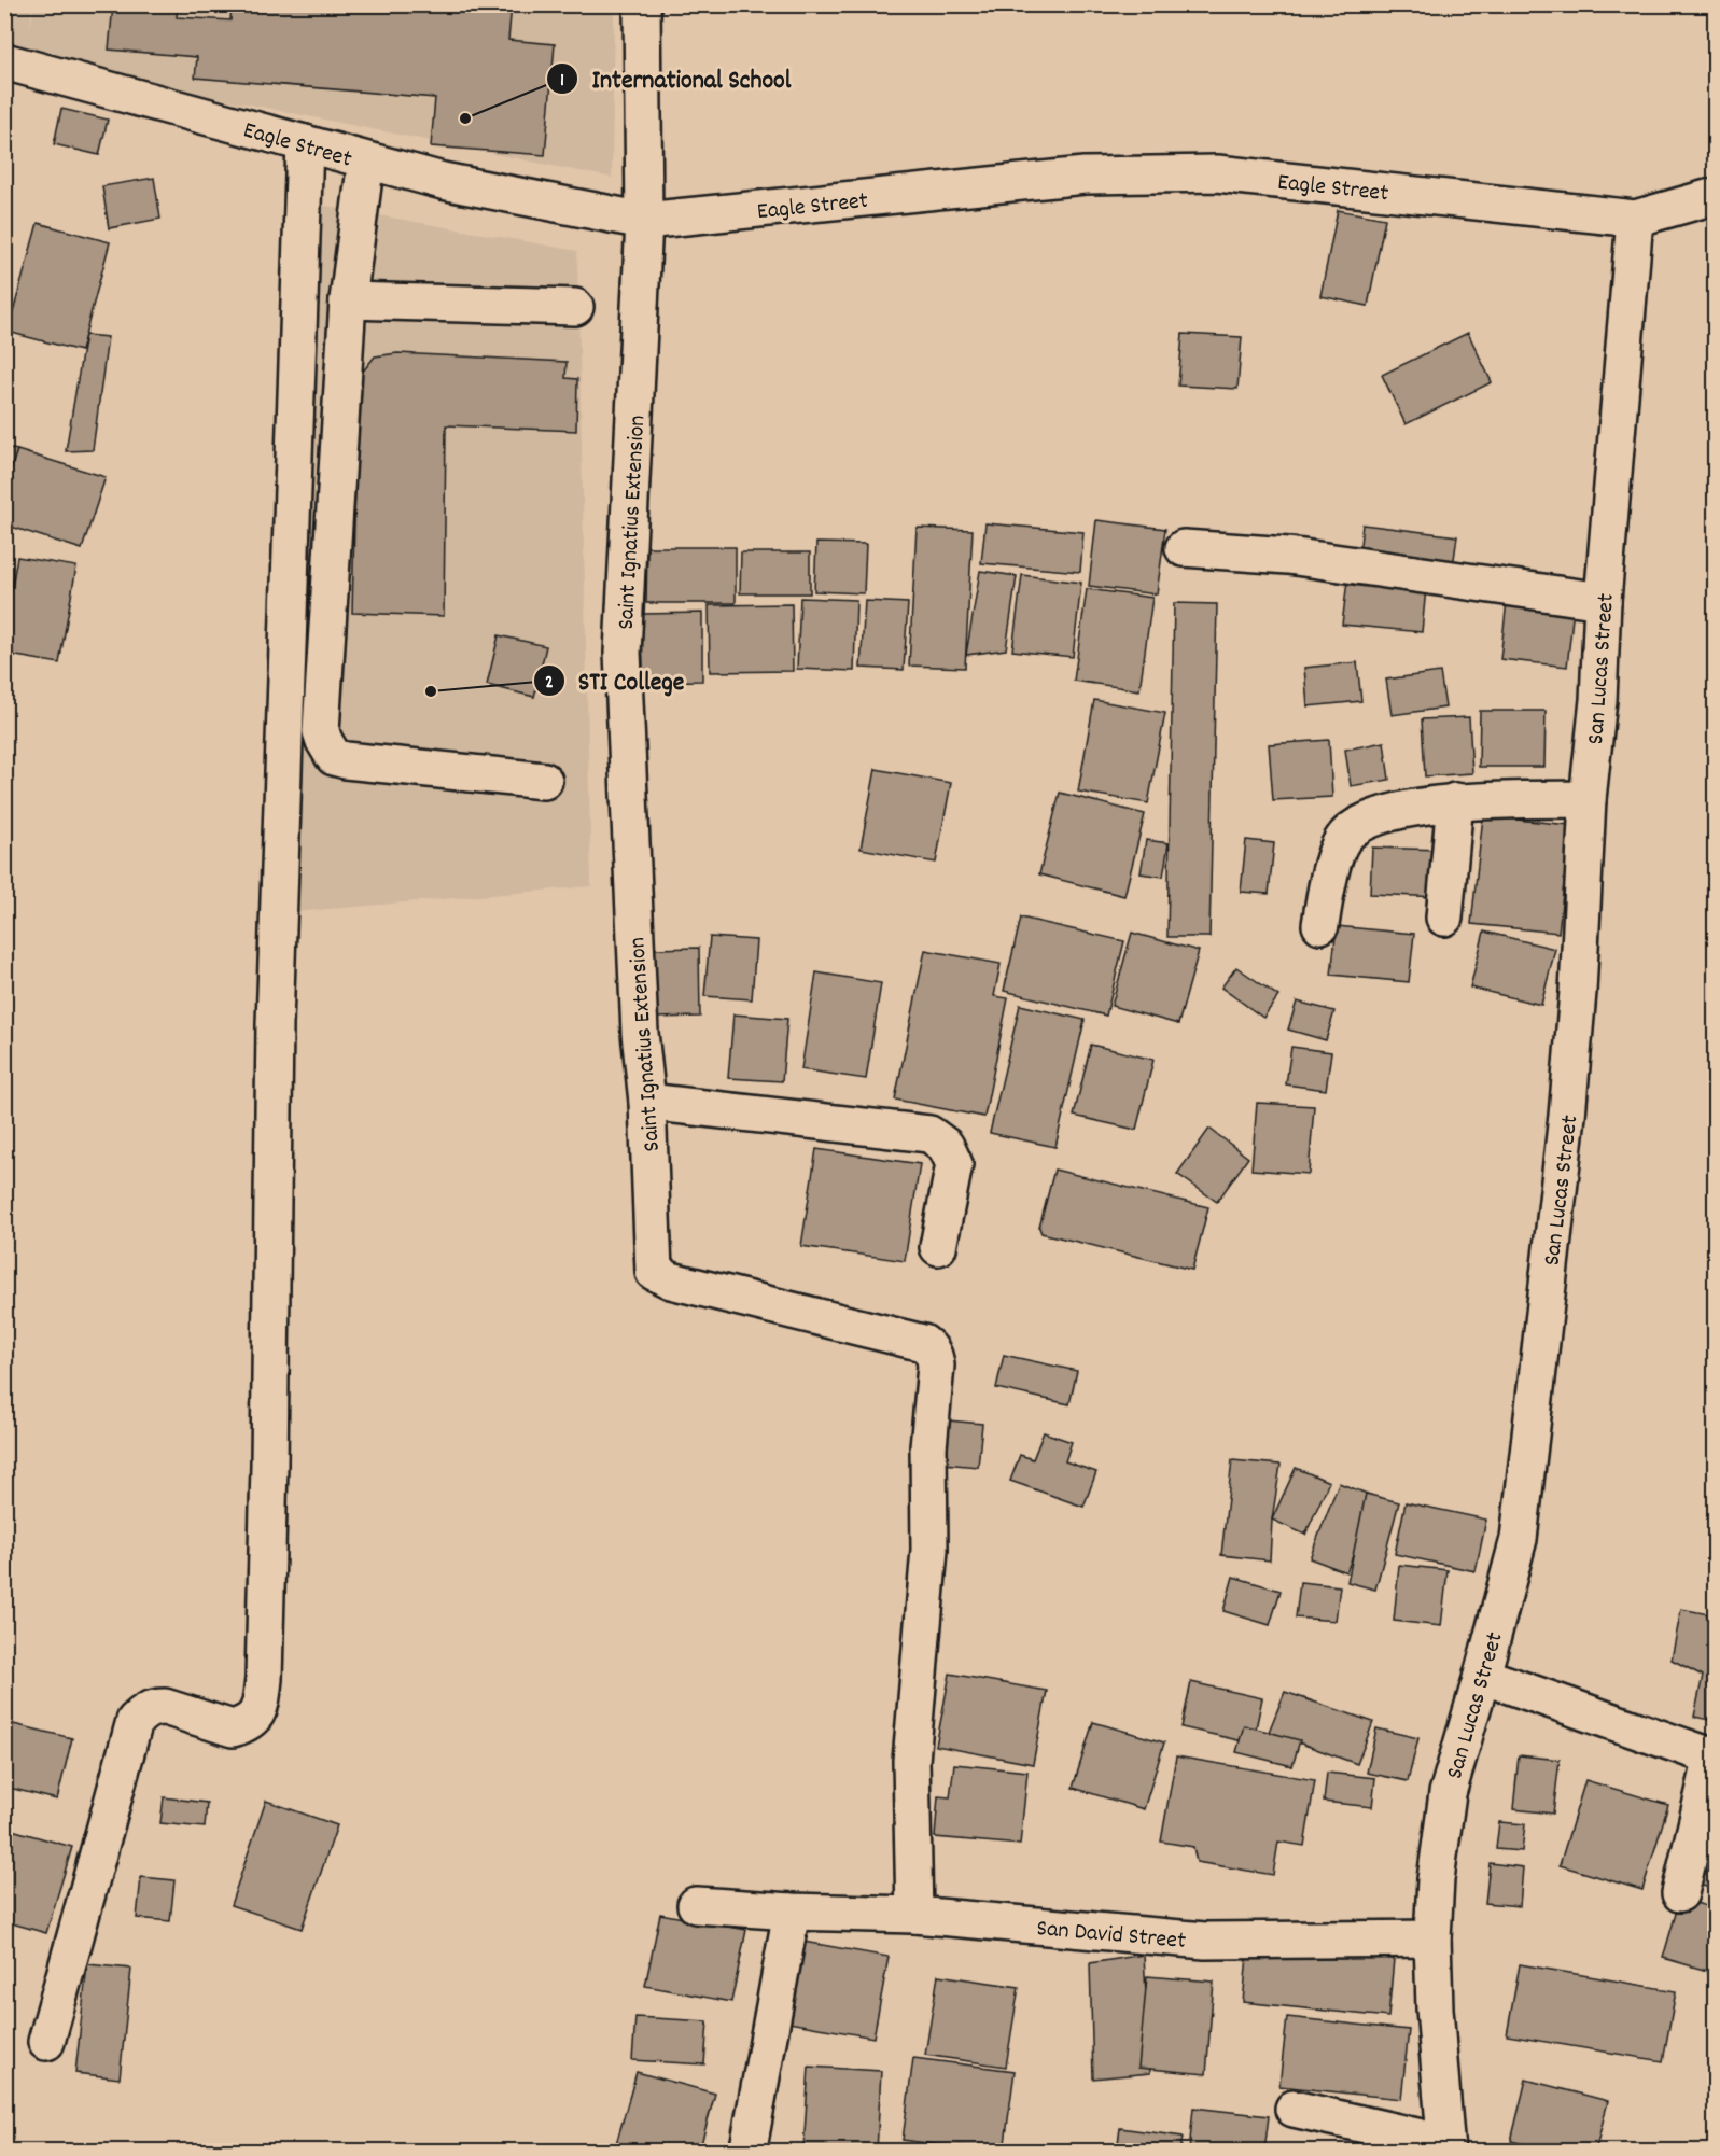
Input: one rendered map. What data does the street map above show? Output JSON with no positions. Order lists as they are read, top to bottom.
{
  "streets": {
    "street": [
      "Eagle Street",
      "Saint Ignatius Extension",
      "San Lucas Street",
      "San David Street"
    ]
  },
  "crossings": [
    ["Eagle Street", "Saint Ignatius Extension"],
    ["Eagle Street", "San Lucas Street"],
    ["Saint Ignatius Extension", "San David Street"],
    ["San Lucas Street", "San David Street"]
  ],
  "places": ["International School", "STI College"]
}
